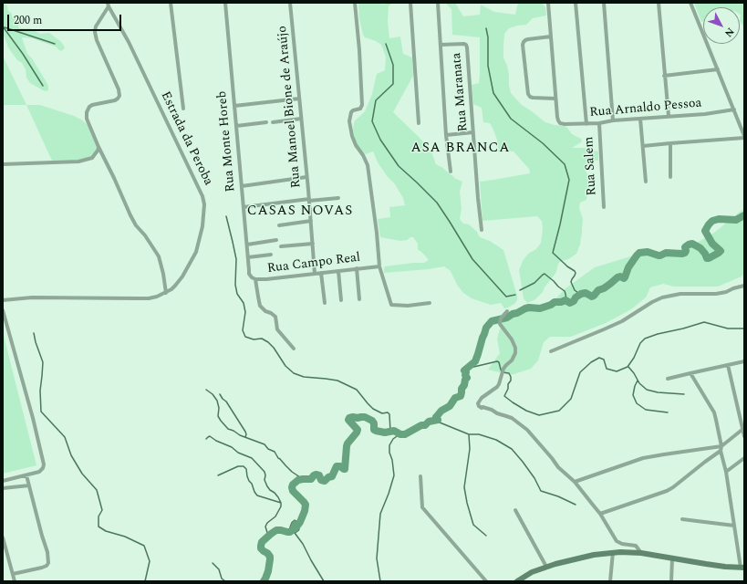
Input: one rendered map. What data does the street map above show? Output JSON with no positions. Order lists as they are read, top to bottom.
{
  "streets": {
    "street": [
      "Rua Maranata",
      "Rua Manoel Bione de Araújo",
      "Rua Arnaldo Pessoa",
      "Estrada da Peroba",
      "Rua Monte Horeb",
      "Rua Salem",
      "Rua Campo Real"
    ]
  },
  "crossings": [
    ["Rua Manoel Bione de Araújo", "Rua Campo Real"],
    ["Rua Arnaldo Pessoa", "Rua Salem"],
    ["Rua Monte Horeb", "Rua Campo Real"]
  ],
  "districts": ["ASA BRANCA", "CASAS NOVAS"],
  "scale_bar": "200 m",
  "north": "bottom right"
}
